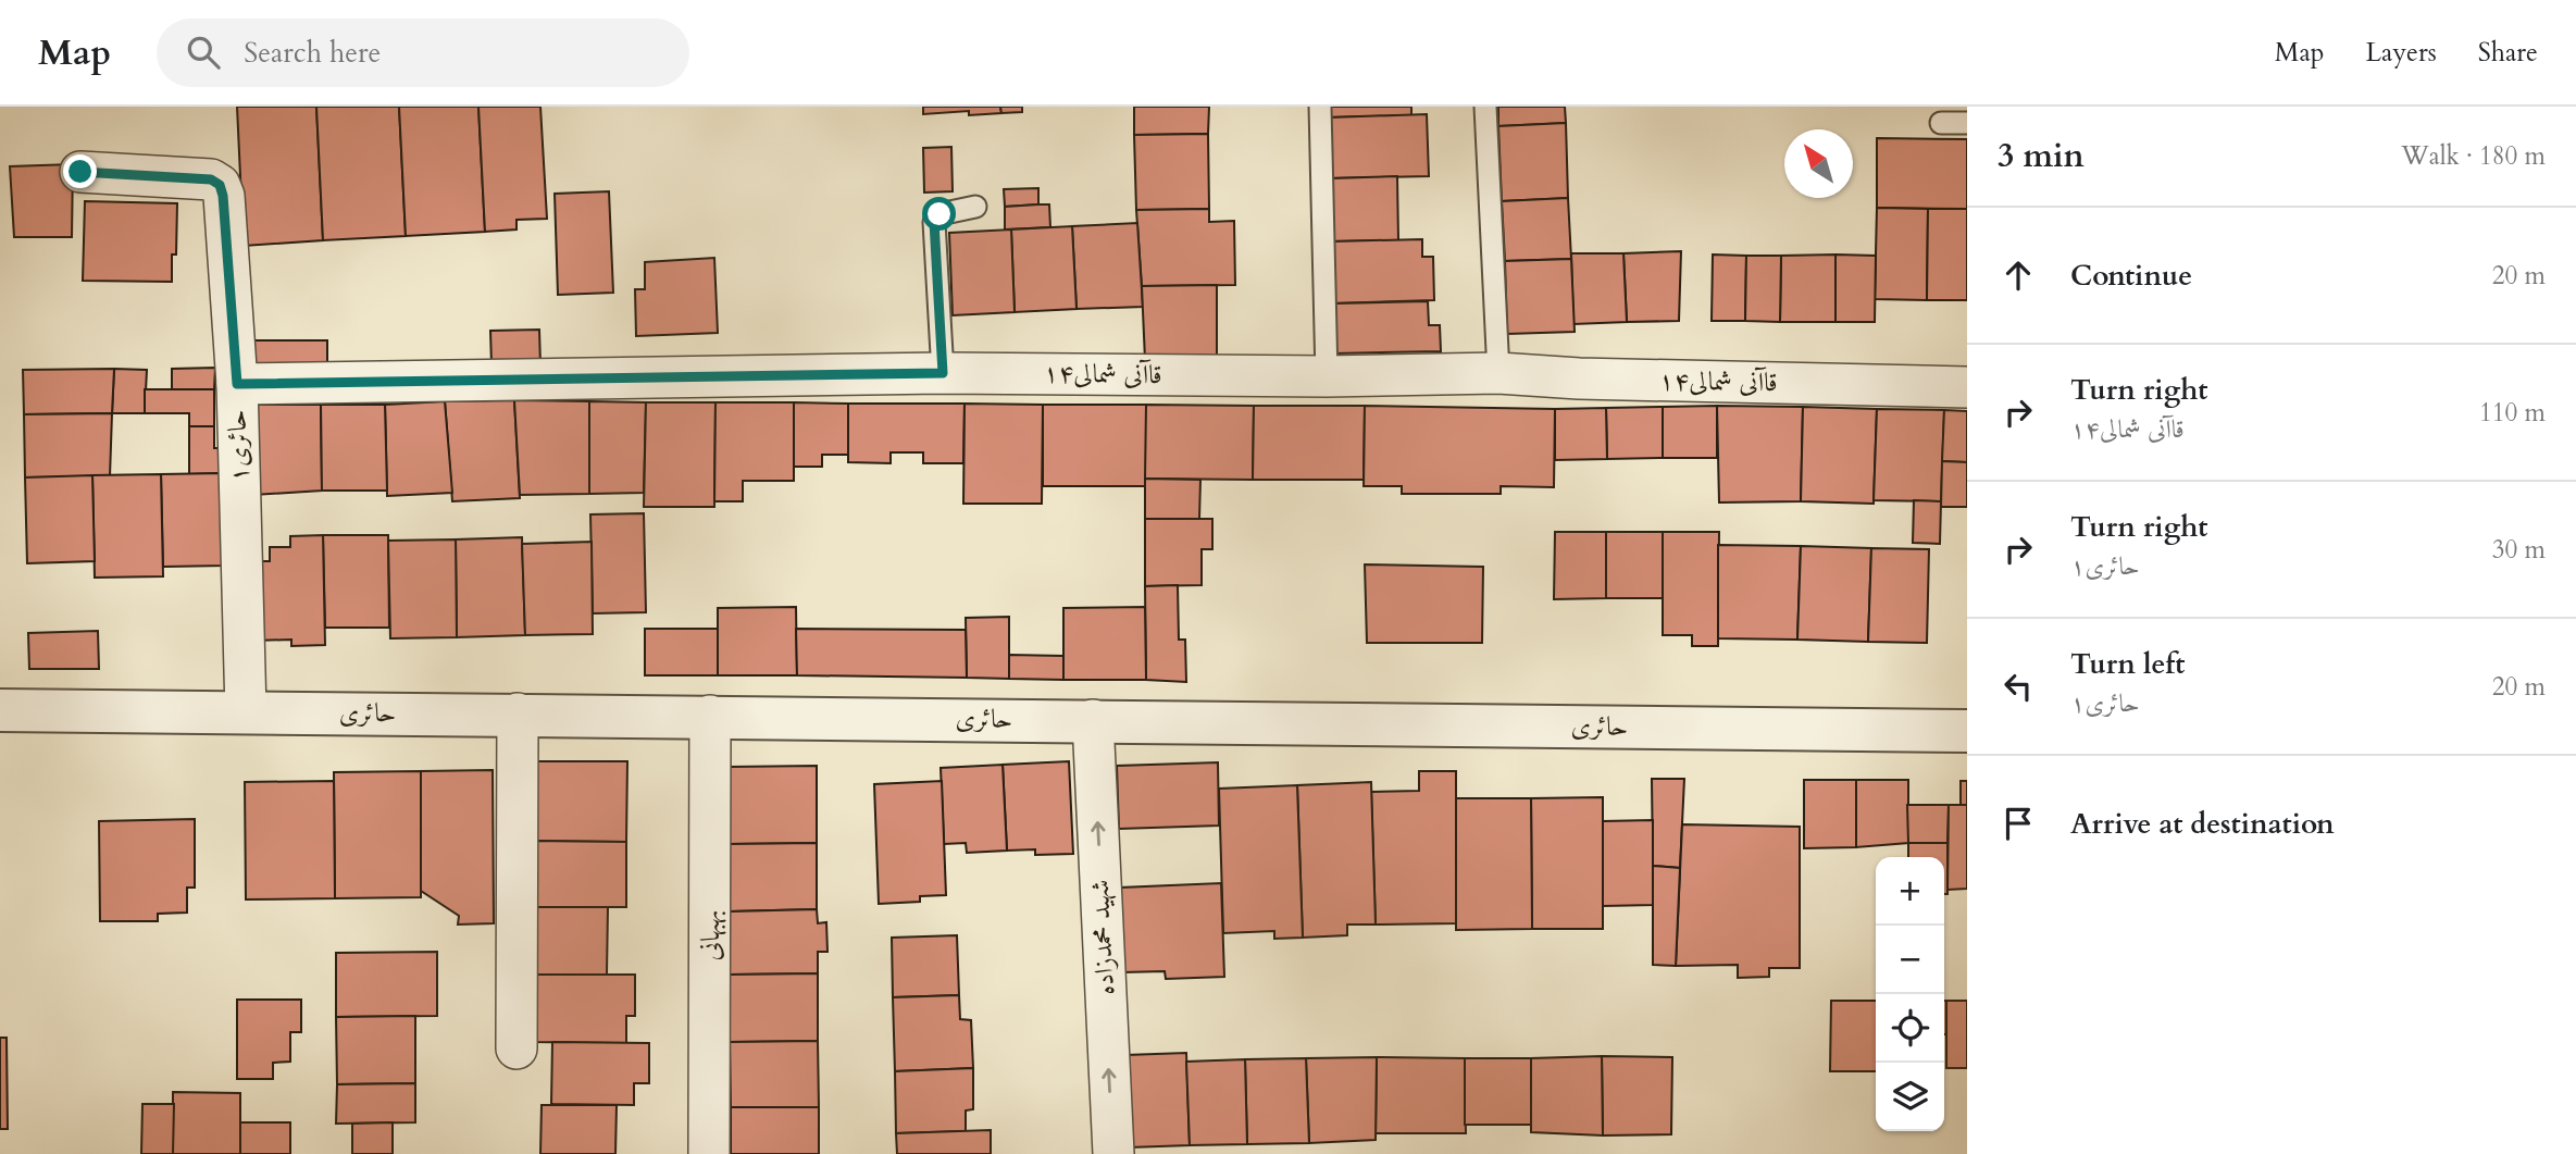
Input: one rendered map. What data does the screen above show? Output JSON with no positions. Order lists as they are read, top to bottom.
{
  "streets": {
    "street": [
      "قاآنی شمالی۱۴",
      "حائری۱",
      "حائری",
      "بهبهانی",
      "شهید محمدزاده"
    ]
  },
  "crossings": [
    ["قاآنی شمالی۱۴", "حائری۱"],
    ["حائری۱", "حائری"],
    ["حائری", "بهبهانی"],
    ["حائری", "شهید محمدزاده"]
  ],
  "one_way": ["شهید محمدزاده"],
  "north": "top left",
  "page": {
    "header": "Map",
    "search": "Search here",
    "nav": ["Map", "Layers", "Share"],
    "heading": ["3 min", "Walk · 180 m"],
    "list": [
      ["Continue", "20 m"],
      ["Turn right", "قاآنی شمالی۱۴", "110 m"],
      ["Turn right", "حائری۱", "30 m"],
      ["Turn left", "حائری۱", "20 m"],
      "Arrive at destination"
    ],
    "map_buttons": ["+", "−"]
  }
}
